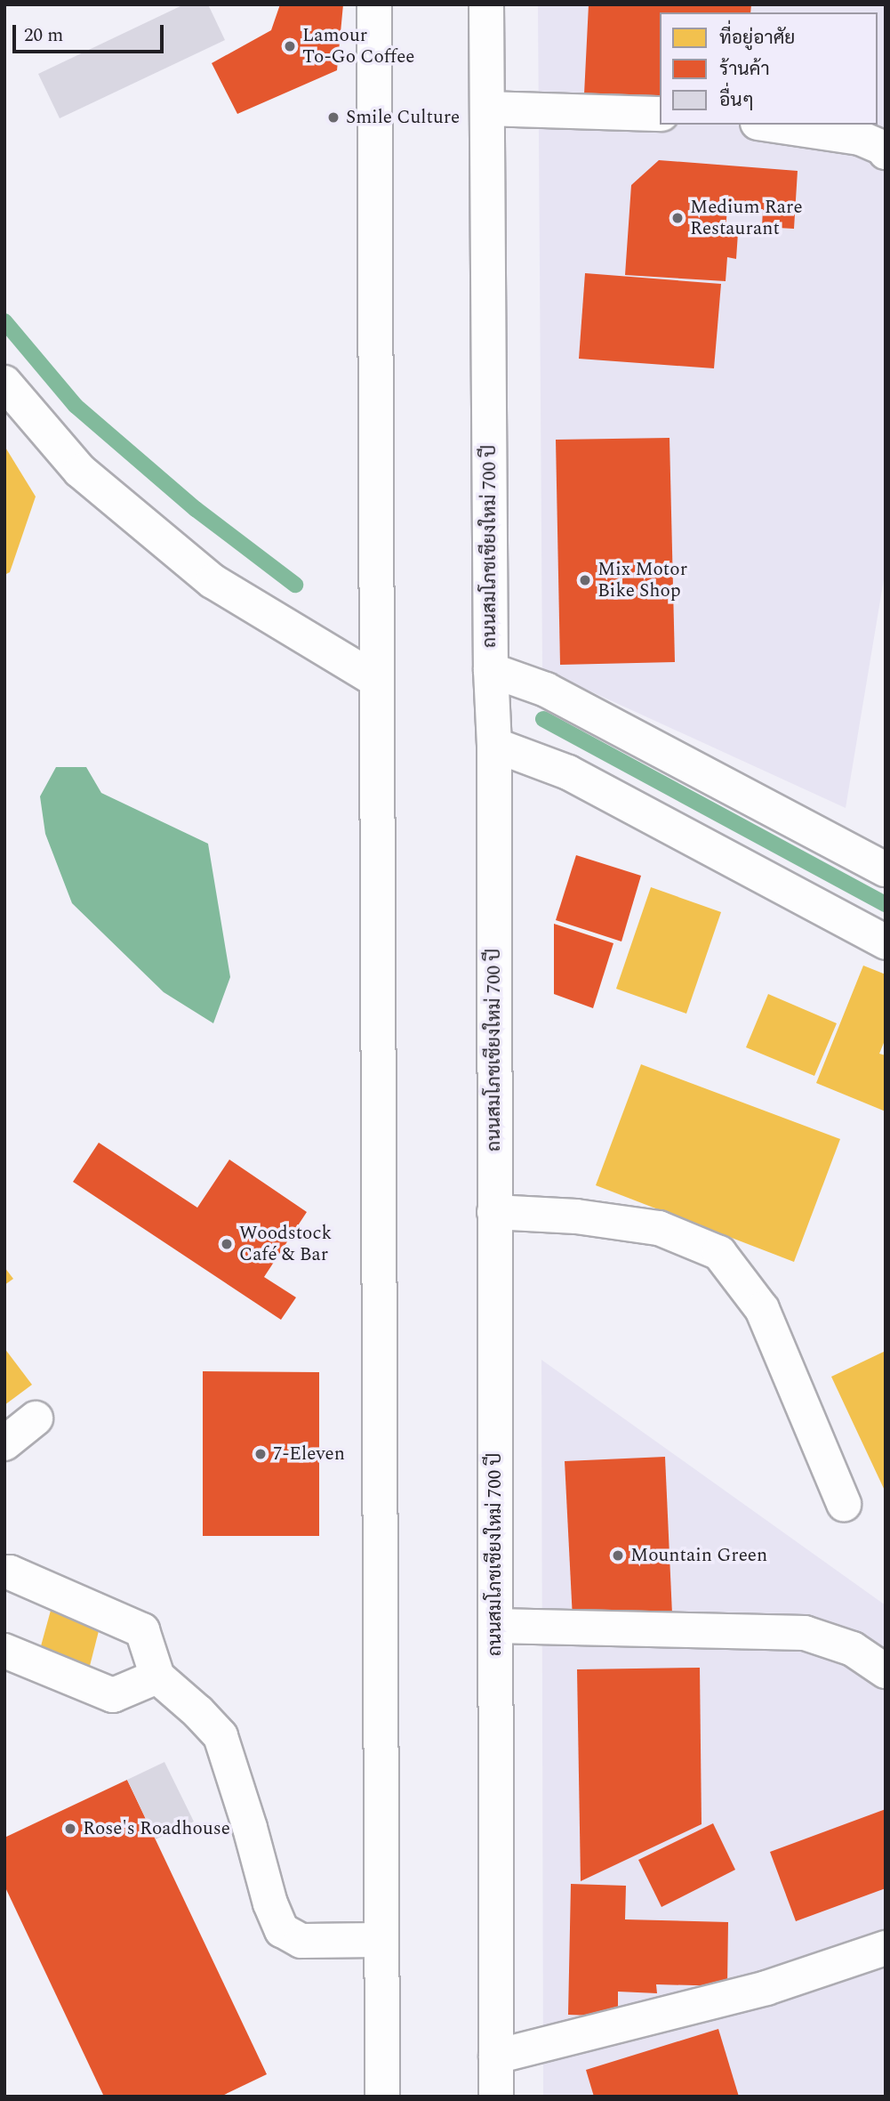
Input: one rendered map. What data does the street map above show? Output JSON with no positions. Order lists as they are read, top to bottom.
{
  "streets": {
    "main road": ["ถนนสมโภชเชียงใหม่ 700 ปี"]
  },
  "places": [
    "Lamour To-Go Coffee",
    "Smile Culture",
    "Medium Rare Restaurant",
    "Mix Motor Bike Shop",
    "Woodstock Café & Bar",
    "7-Eleven",
    "Mountain Green",
    "Rose's Roadhouse"
  ],
  "legend": ["ที่อยู่อาศัย", "ร้านค้า", "อื่นๆ"],
  "scale_bar": "20 m"
}
